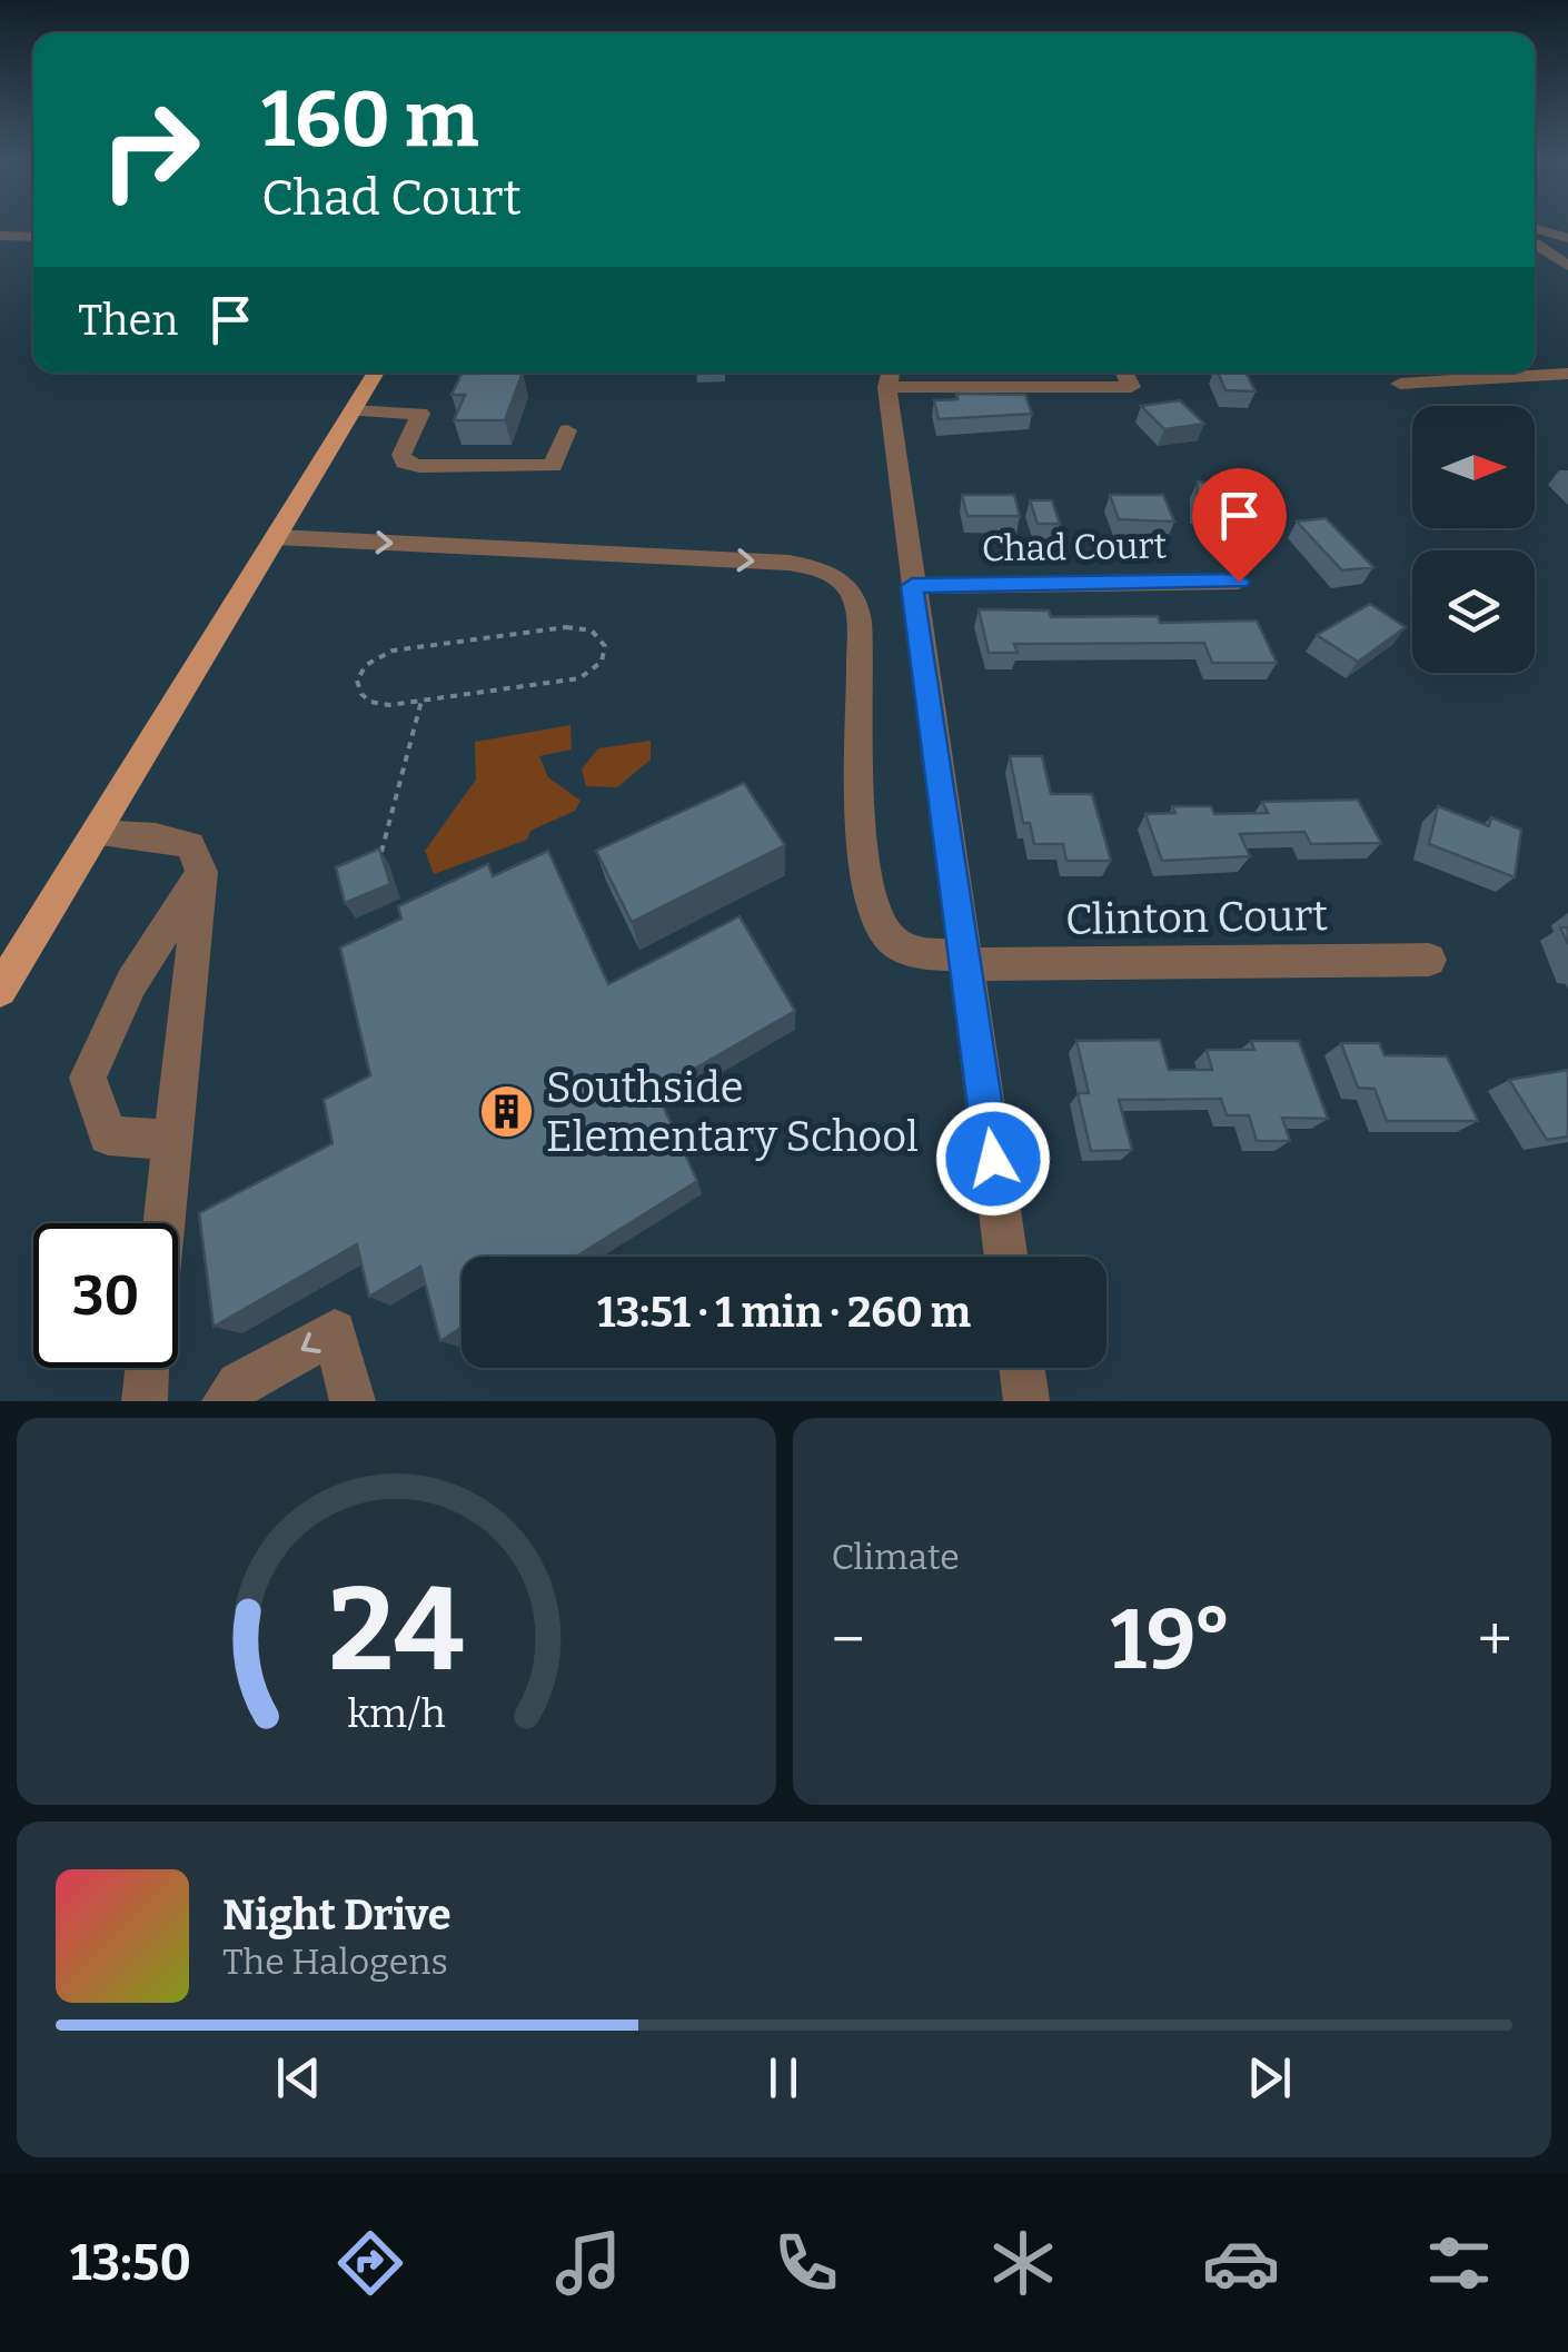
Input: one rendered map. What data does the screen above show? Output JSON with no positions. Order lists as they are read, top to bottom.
{
  "streets": {
    "street": ["Chad Court", "Clinton Court"]
  },
  "places": {
    "building": ["Southside Elementary School"]
  },
  "north": "right",
  "page": {
    "turn": ["160 m", "Chad Court"],
    "then": "Then",
    "limit": "30",
    "trip": "13:51 · 1 min · 260 m",
    "tile": "Climate",
    "heat": ["−", "19°", "+"],
    "song": ["Night Drive", "The Halogens"],
    "tabs": "13:50",
    "gauge": ["24", "km/h"]
  }
}
